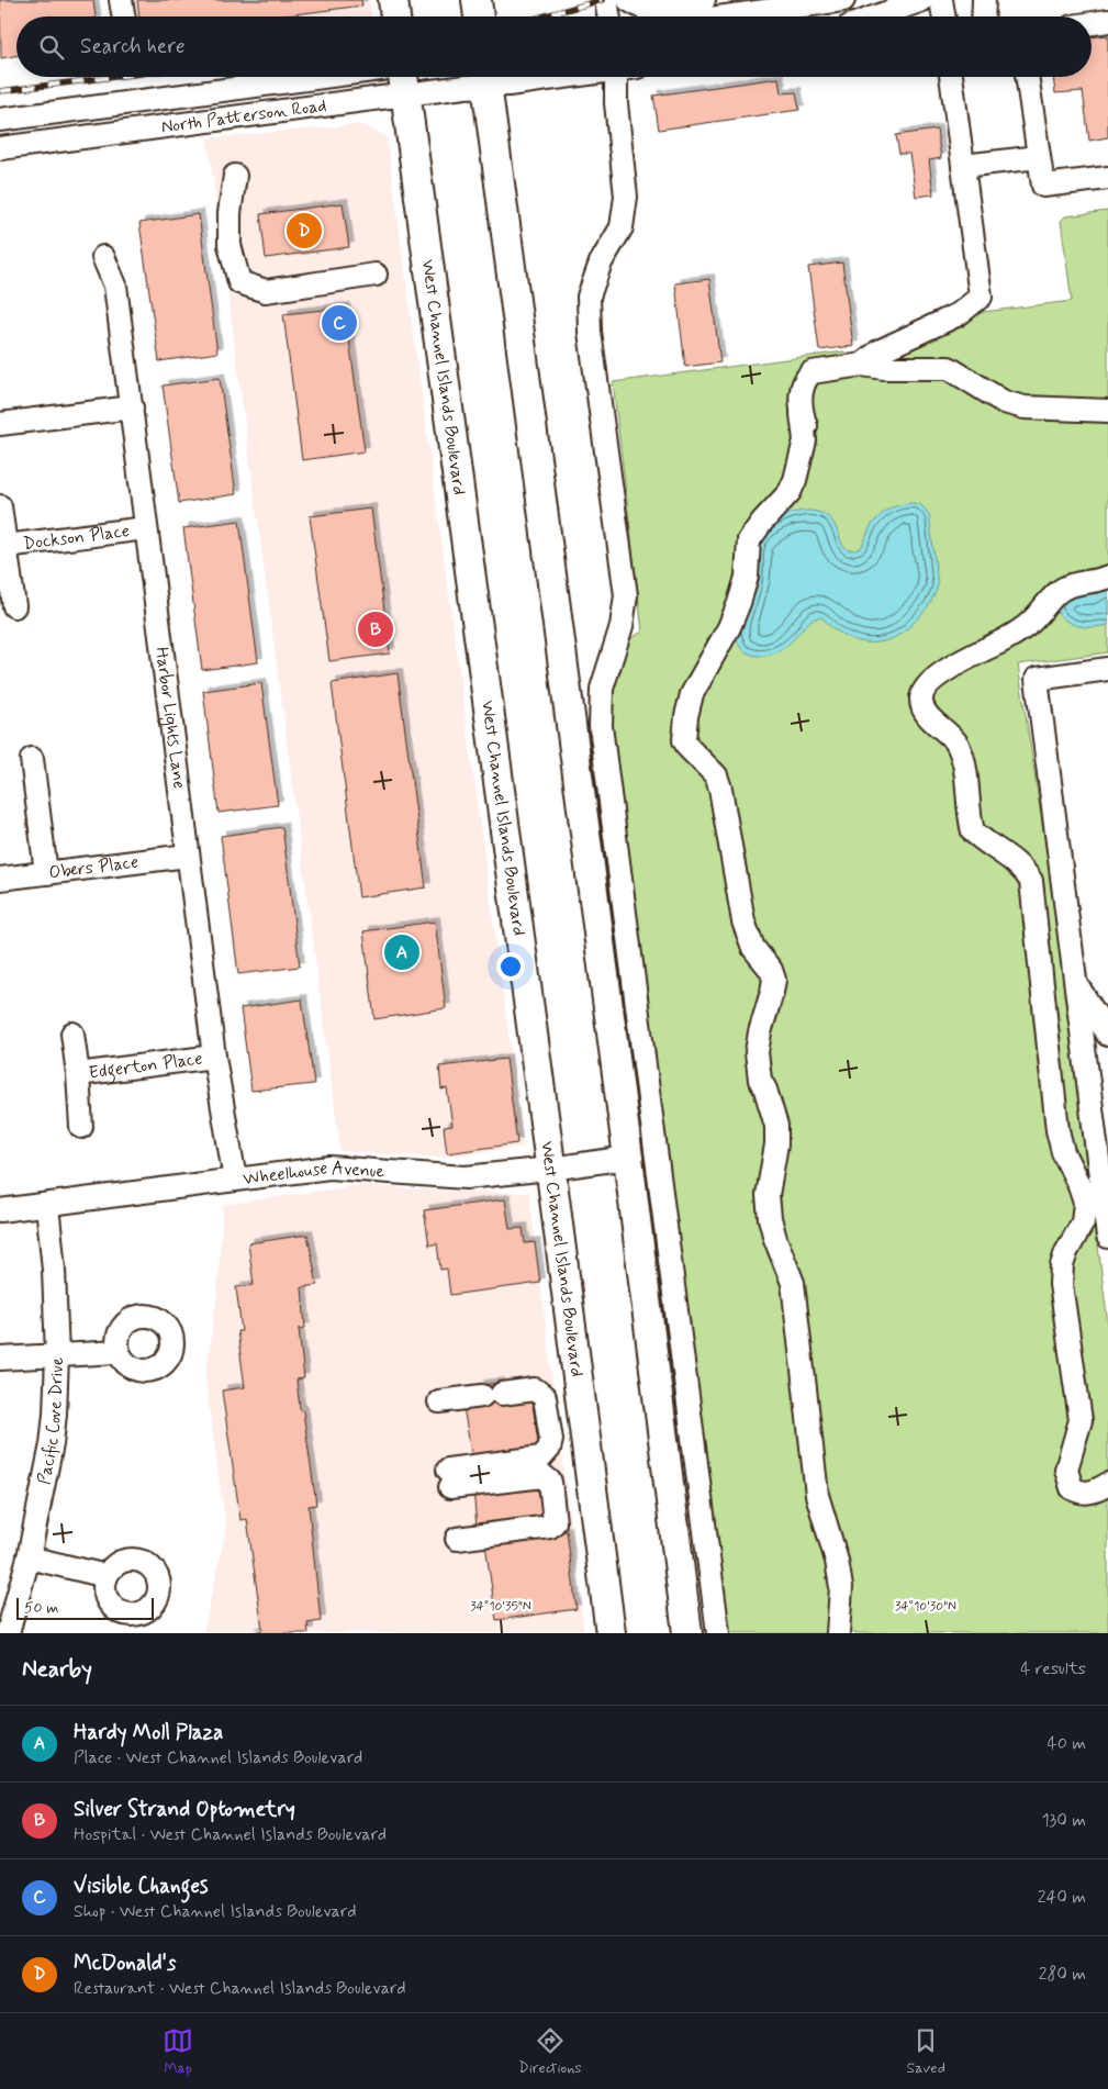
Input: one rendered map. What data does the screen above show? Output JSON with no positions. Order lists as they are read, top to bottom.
{
  "streets": {
    "main road": ["West Channel Islands Boulevard"],
    "street": [
      "North Patterson Road",
      "Dockson Place",
      "Harbor Lights Lane",
      "Obers Place",
      "Edgerton Place",
      "Wheelhouse Avenue",
      "Pacific Cove Drive"
    ]
  },
  "crossings": [
    ["North Patterson Road", "West Channel Islands Boulevard"],
    ["West Channel Islands Boulevard", "Wheelhouse Avenue"],
    ["Dockson Place", "Harbor Lights Lane"],
    ["Harbor Lights Lane", "Obers Place"],
    ["Harbor Lights Lane", "Edgerton Place"],
    ["Harbor Lights Lane", "Wheelhouse Avenue"],
    ["Wheelhouse Avenue", "Pacific Cove Drive"]
  ],
  "scale_bar": "50 m",
  "page": {
    "search": "Search here",
    "pins": [
      "D",
      "C",
      "B",
      "A"
    ],
    "scale": "50 m",
    "heading": ["Nearby", "4 results"],
    "list": [
      {
        "mark": "A",
        "name": "Hardy Moll Plaza",
        "note": "Place · West Channel Islands Boulevard",
        "value": "40 m"
      },
      {
        "mark": "B",
        "name": "Silver Strand Optometry",
        "note": "Hospital · West Channel Islands Boulevard",
        "value": "130 m"
      },
      {
        "mark": "C",
        "name": "Visible Changes",
        "note": "Shop · West Channel Islands Boulevard",
        "value": "240 m"
      },
      {
        "mark": "D",
        "name": "McDonald's",
        "note": "Restaurant · West Channel Islands Boulevard",
        "value": "280 m"
      }
    ],
    "nav": ["Map", "Directions", "Saved"]
  },
  "coordinates": ["34°10'35\"N", "34°10'30\"N"]
}
